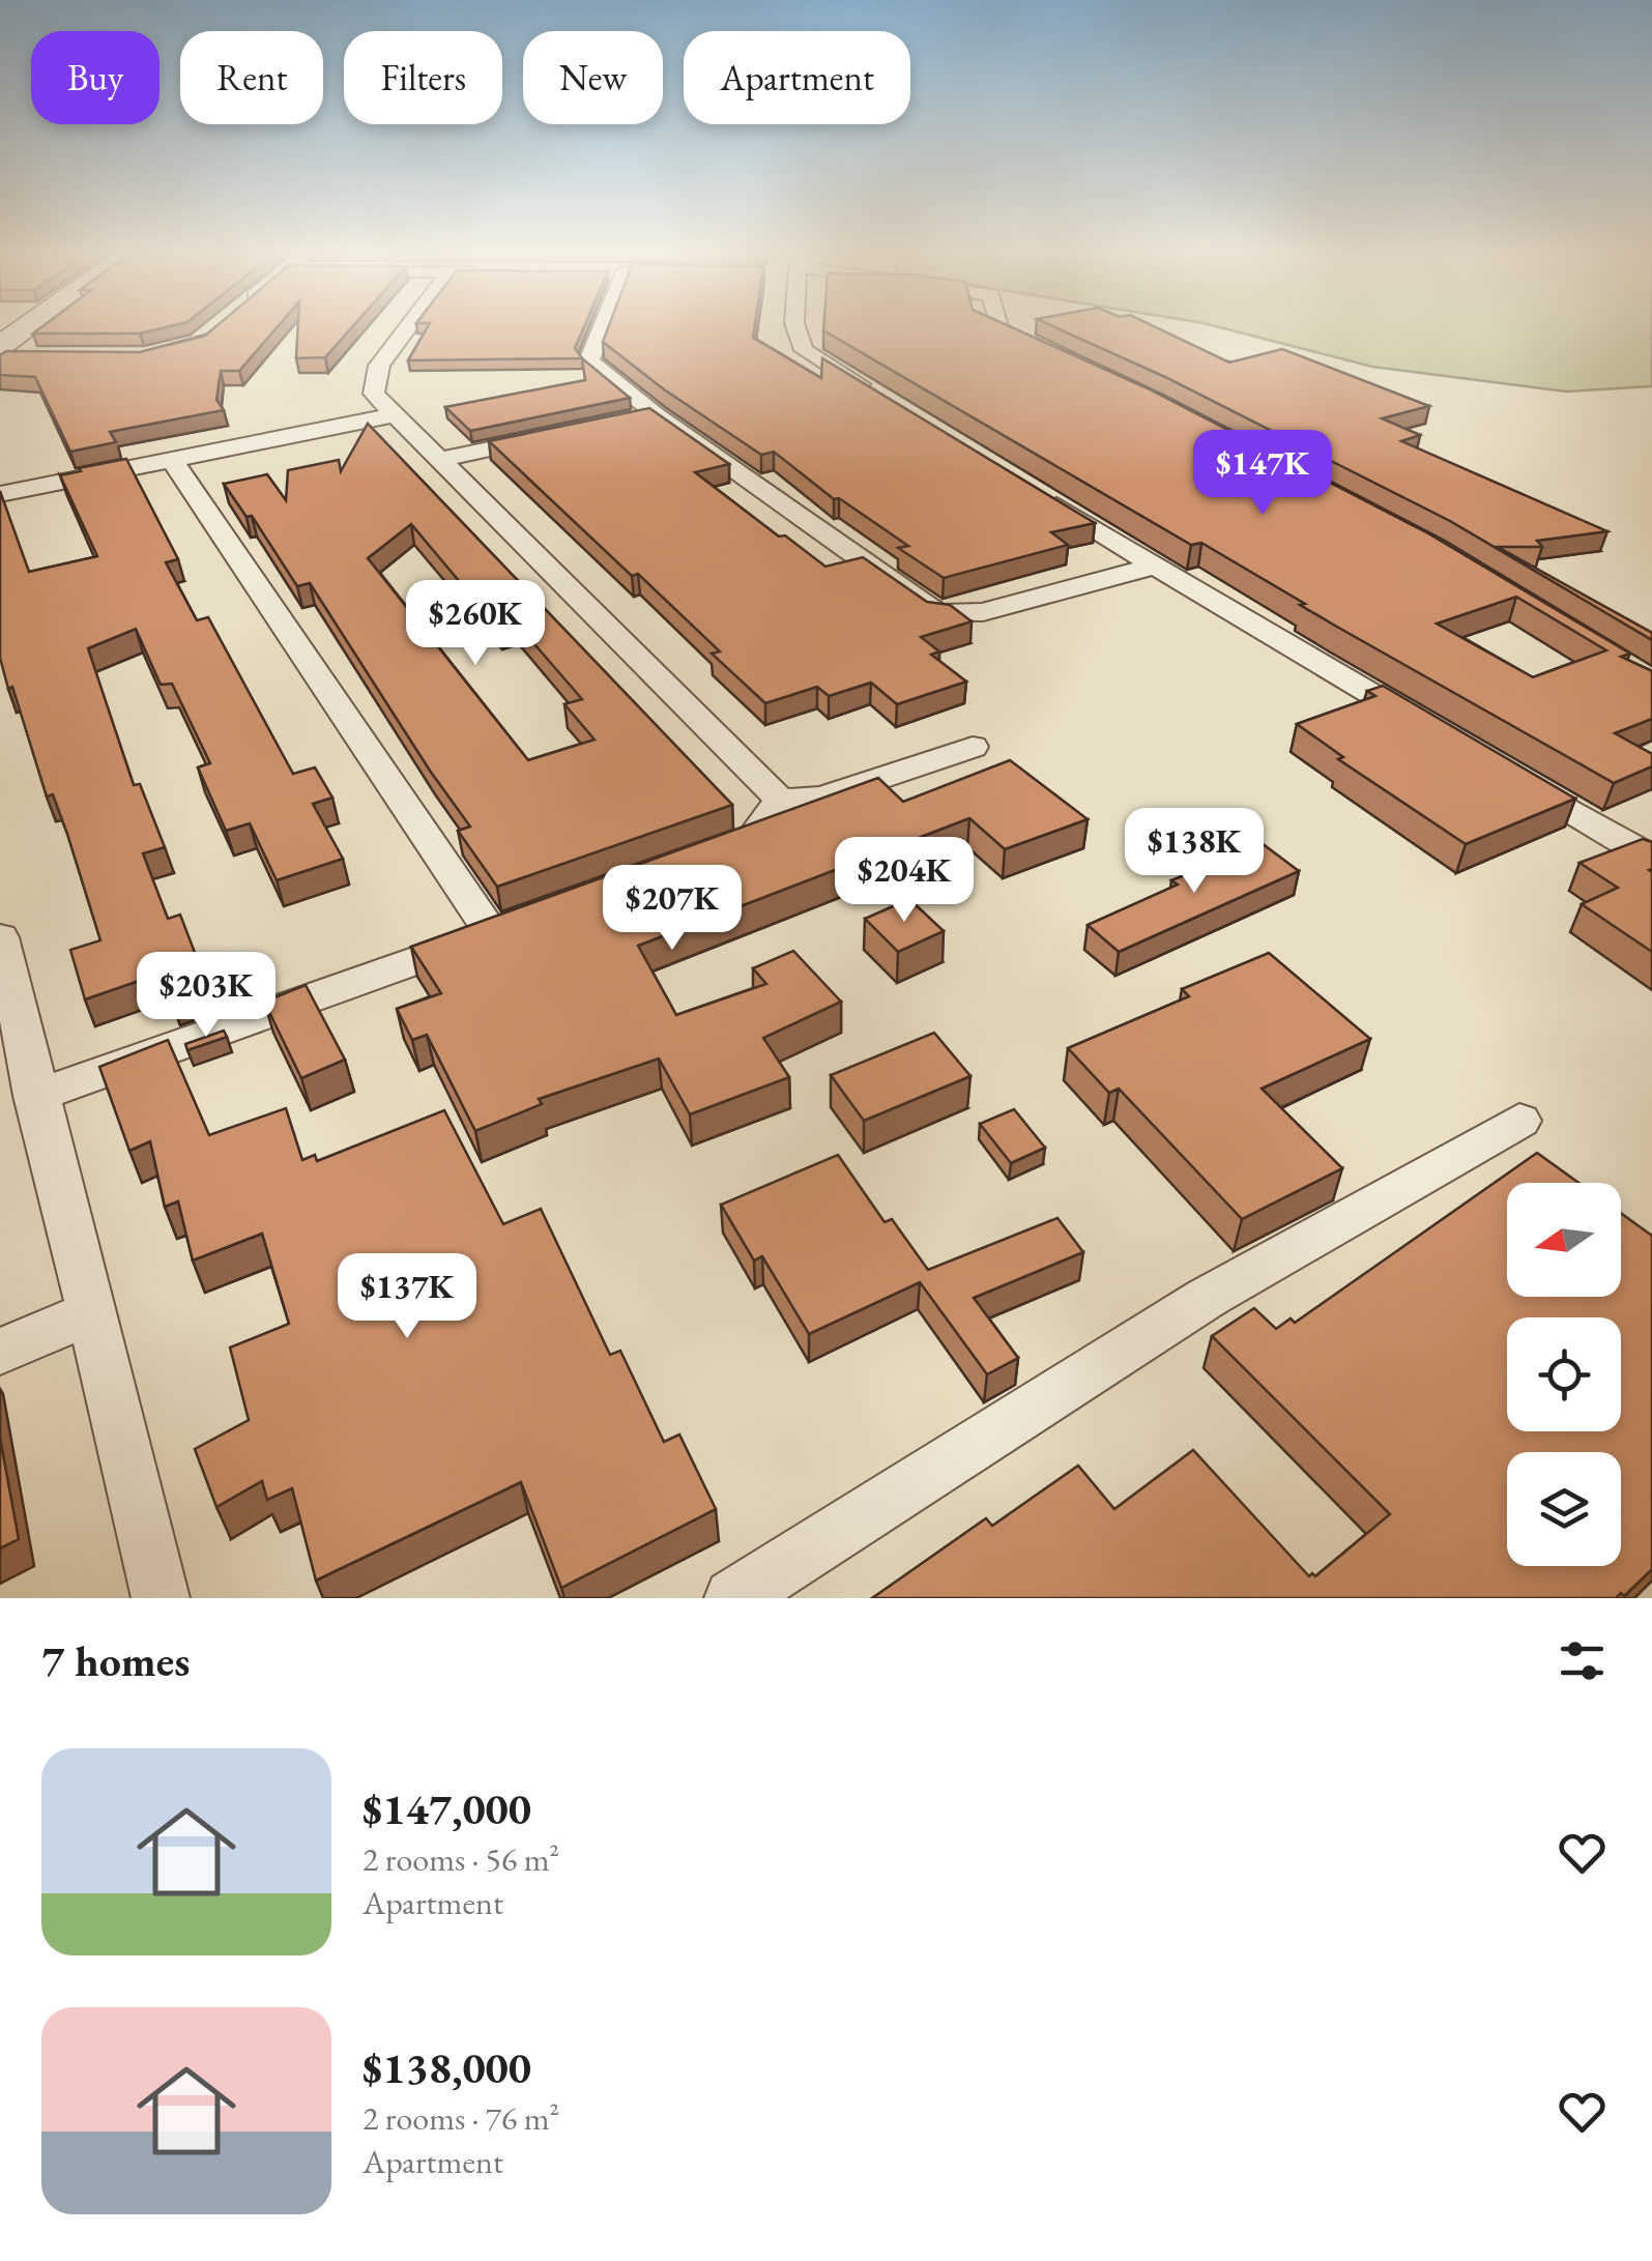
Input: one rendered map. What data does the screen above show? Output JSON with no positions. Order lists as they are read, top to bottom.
{
  "north": "left",
  "page": {
    "chip": [
      "Buy",
      "Rent",
      "Filters",
      "New",
      "Apartment"
    ],
    "price": [
      "$147K",
      "$260K",
      "$138K",
      "$204K",
      "$207K",
      "$203K",
      "$137K"
    ],
    "heading": "7 homes",
    "list": [
      {
        "name": "$147,000",
        "note": "2 rooms · 56 m² · Apartment"
      },
      {
        "name": "$138,000",
        "note": "2 rooms · 76 m² · Apartment"
      }
    ]
  }
}
